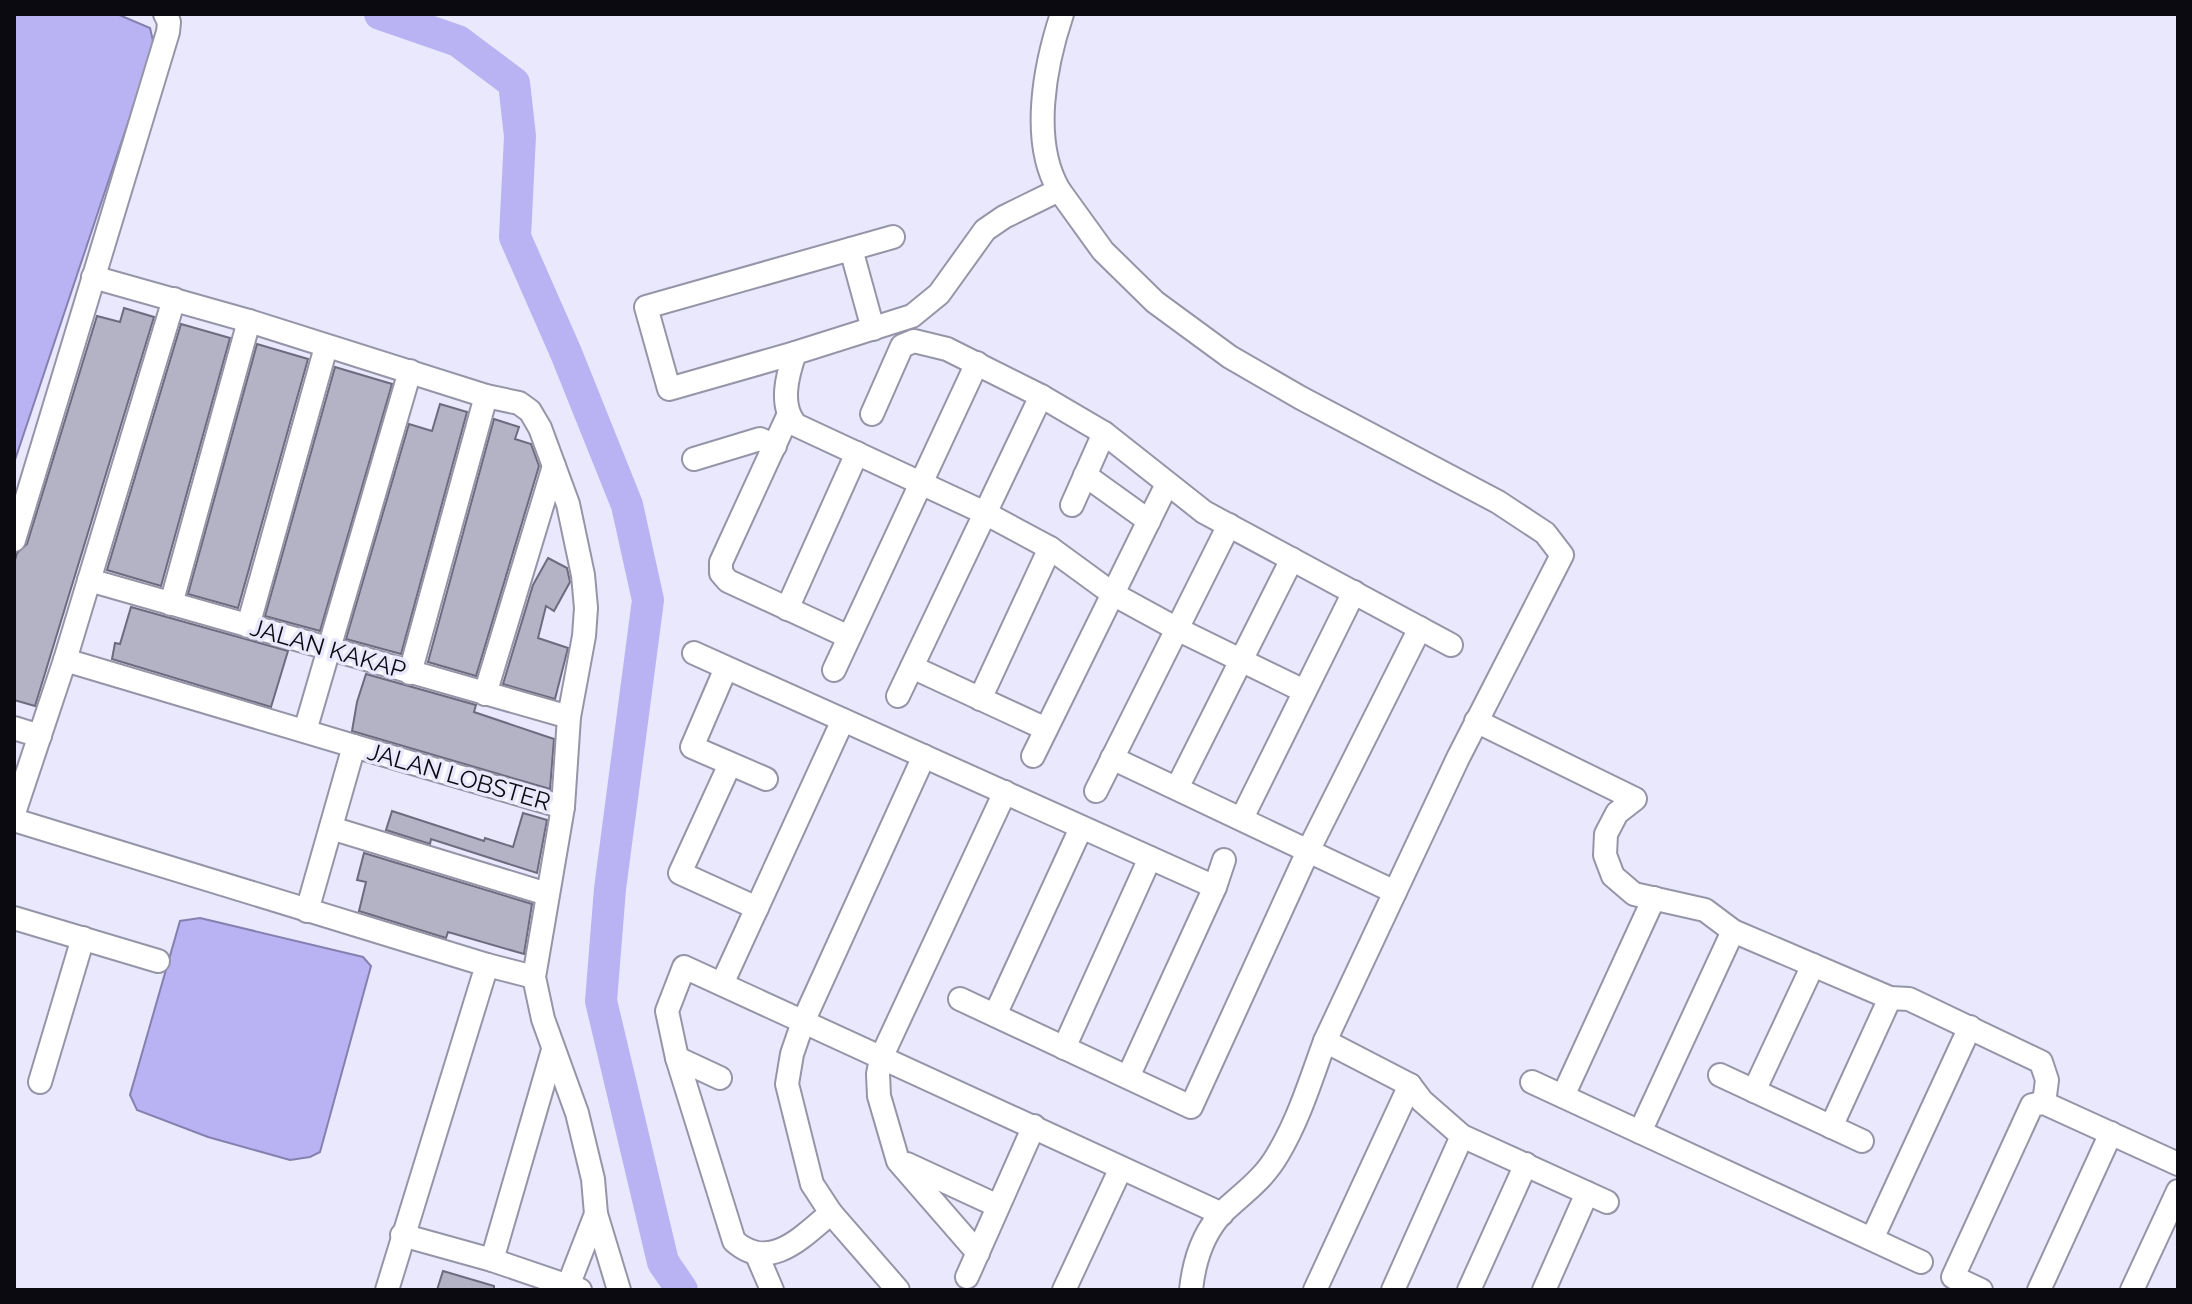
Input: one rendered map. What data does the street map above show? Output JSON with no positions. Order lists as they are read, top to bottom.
{
  "streets": {
    "street": ["JALAN KAKAP", "JALAN LOBSTER"]
  }
}
